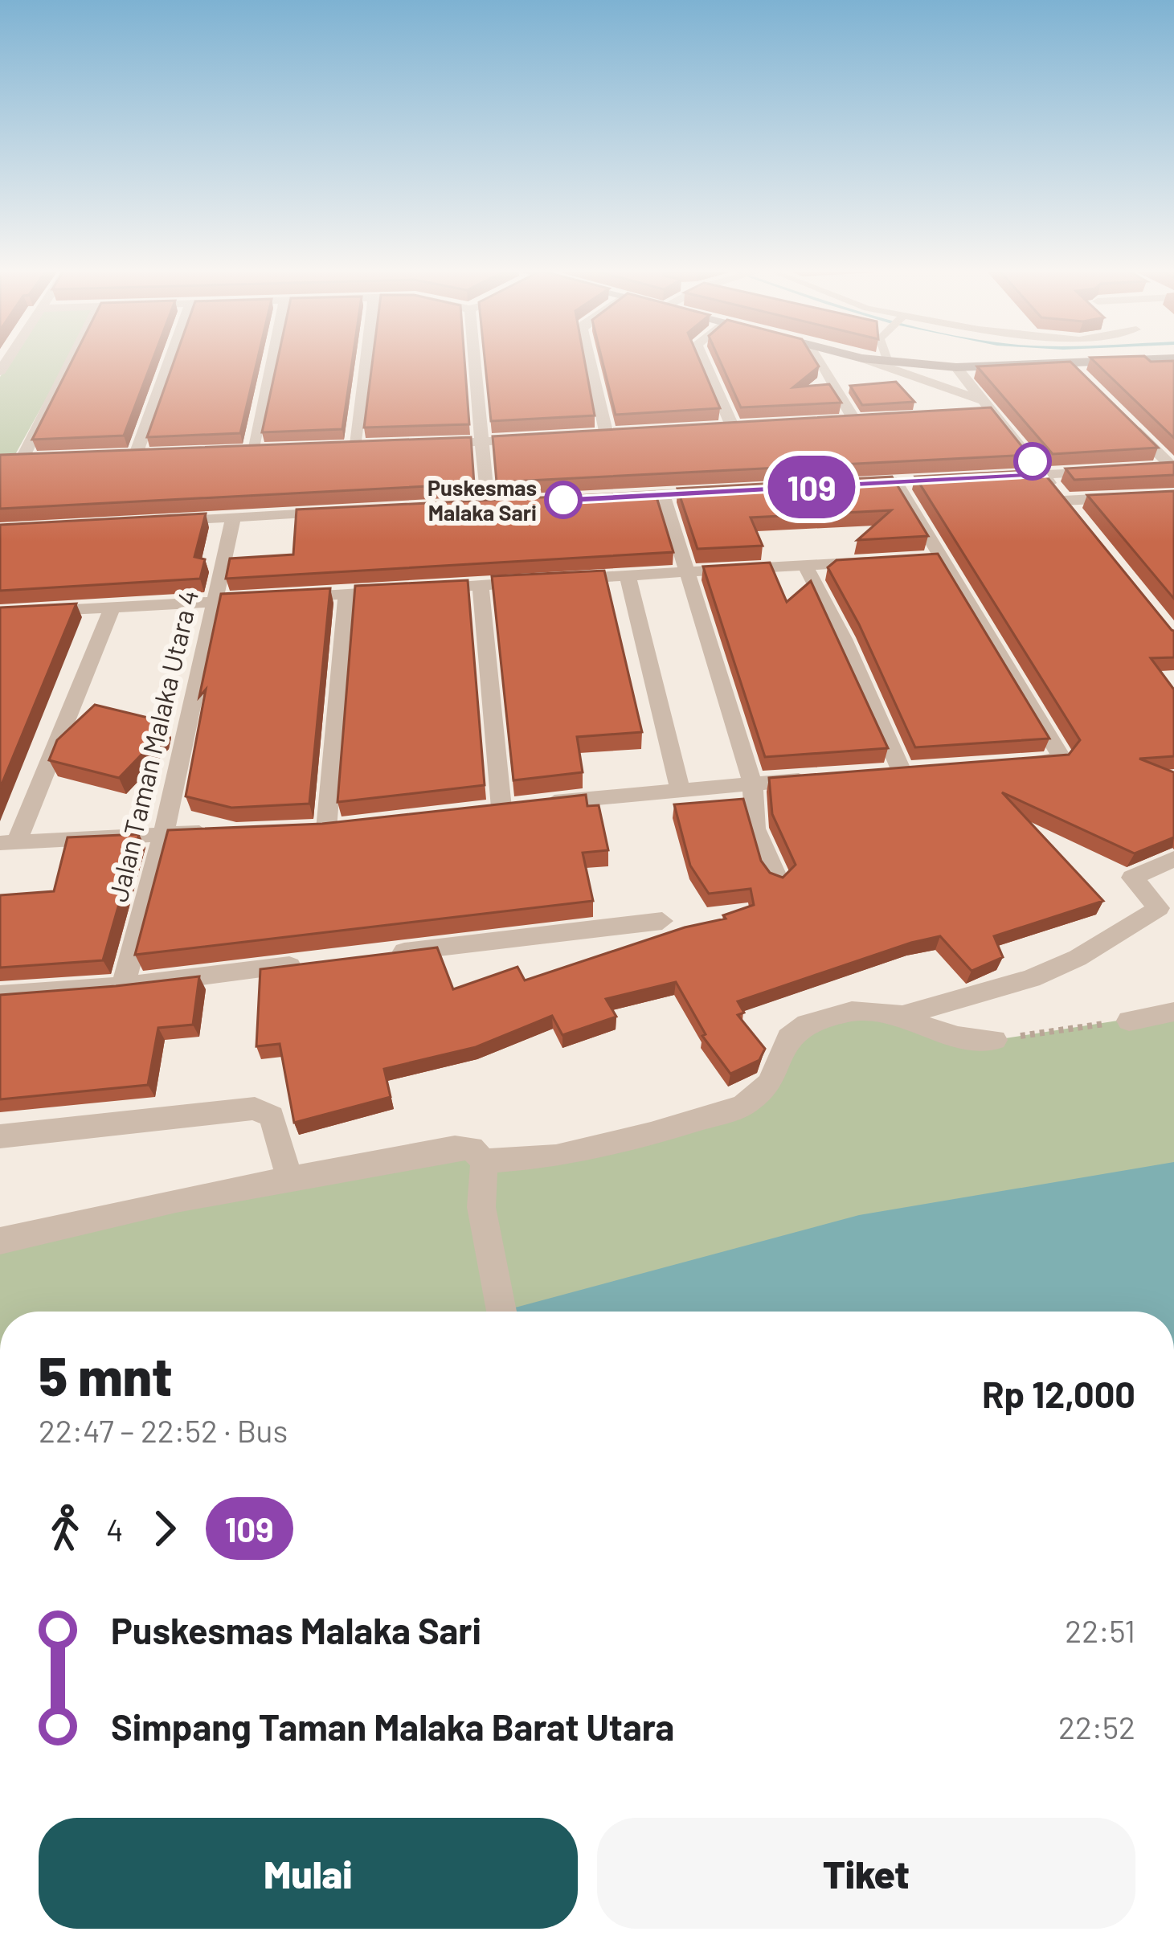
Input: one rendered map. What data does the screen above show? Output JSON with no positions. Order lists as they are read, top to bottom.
{
  "streets": {
    "street": ["Jalan Taman Malaka Utara 4"]
  },
  "places": ["Puskesmas Malaka Sari"],
  "lines": ["bus line 109"],
  "page": {
    "on_map": "109",
    "heading": ["5 mnt", "22:47 – 22:52 · Bus", "Rp 12,000"],
    "legs": ["4", "109"],
    "list": [
      {
        "name": "Puskesmas Malaka Sari",
        "value": "22:51"
      },
      {
        "name": "Simpang Taman Malaka Barat Utara",
        "value": "22:52"
      }
    ],
    "buttons": ["Mulai", "Tiket"]
  }
}
